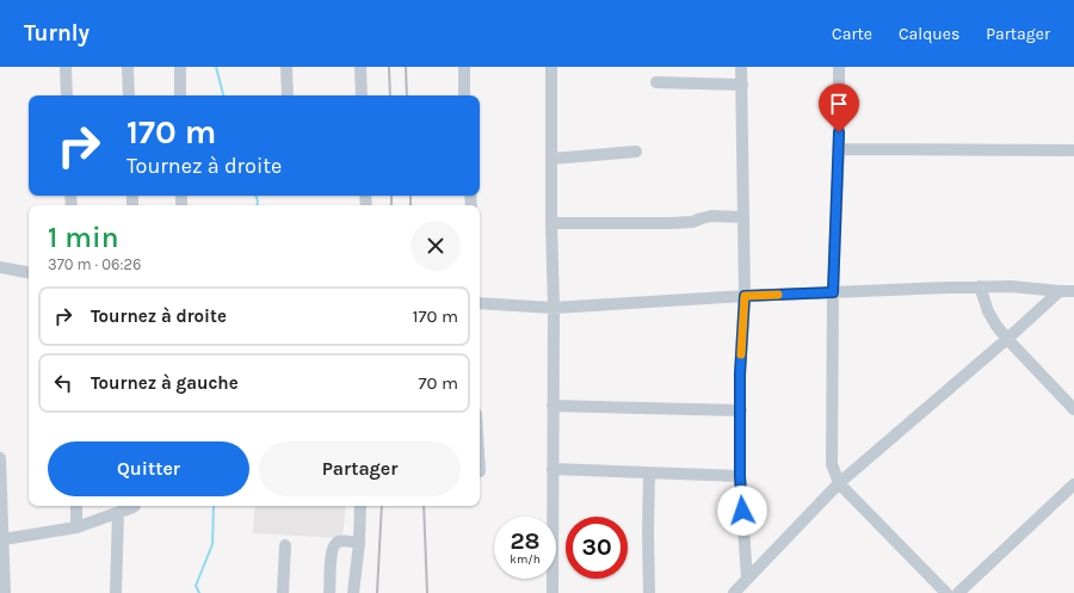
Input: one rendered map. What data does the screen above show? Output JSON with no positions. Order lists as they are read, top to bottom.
{
  "page": {
    "header": "Turnly",
    "nav": ["Carte", "Calques", "Partager"],
    "turn": ["170 m", "Tournez à droite"],
    "heading": ["1 min", "370 m · 06:26"],
    "list": [
      {
        "name": "Tournez à droite",
        "value": "170 m"
      },
      {
        "name": "Tournez à gauche",
        "value": "70 m"
      }
    ],
    "buttons": ["Quitter", "Partager"],
    "speed": "28 km/h",
    "limit": "30"
  }
}
